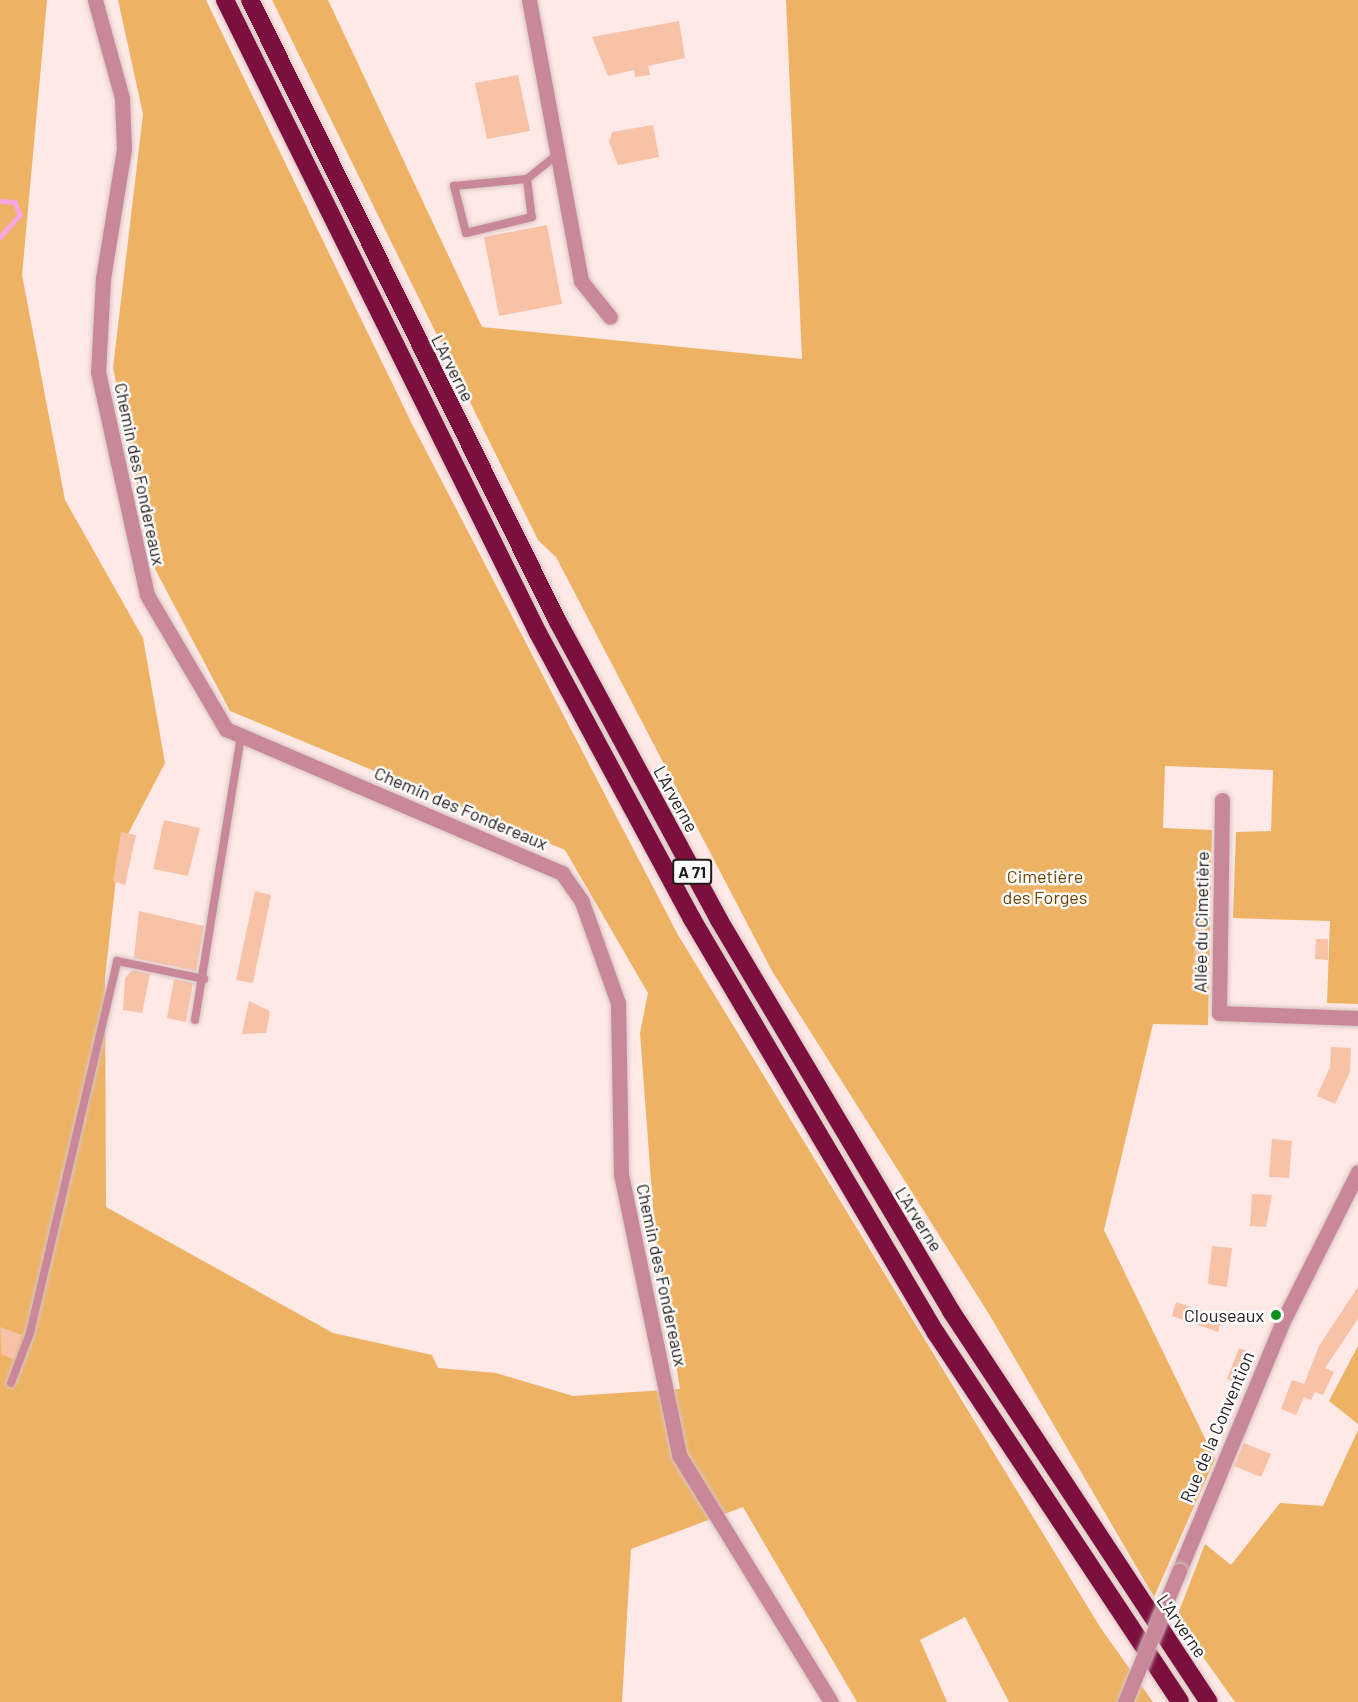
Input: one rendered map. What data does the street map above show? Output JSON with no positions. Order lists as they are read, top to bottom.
{
  "streets": {
    "highway": ["L'Arverne", "A 71"],
    "street": ["Chemin des Fondereaux", "Allée du Cimetière", "Rue de la Convention"]
  },
  "parks": ["Cimetière des Forges"],
  "places": ["Clouseaux"]
}
